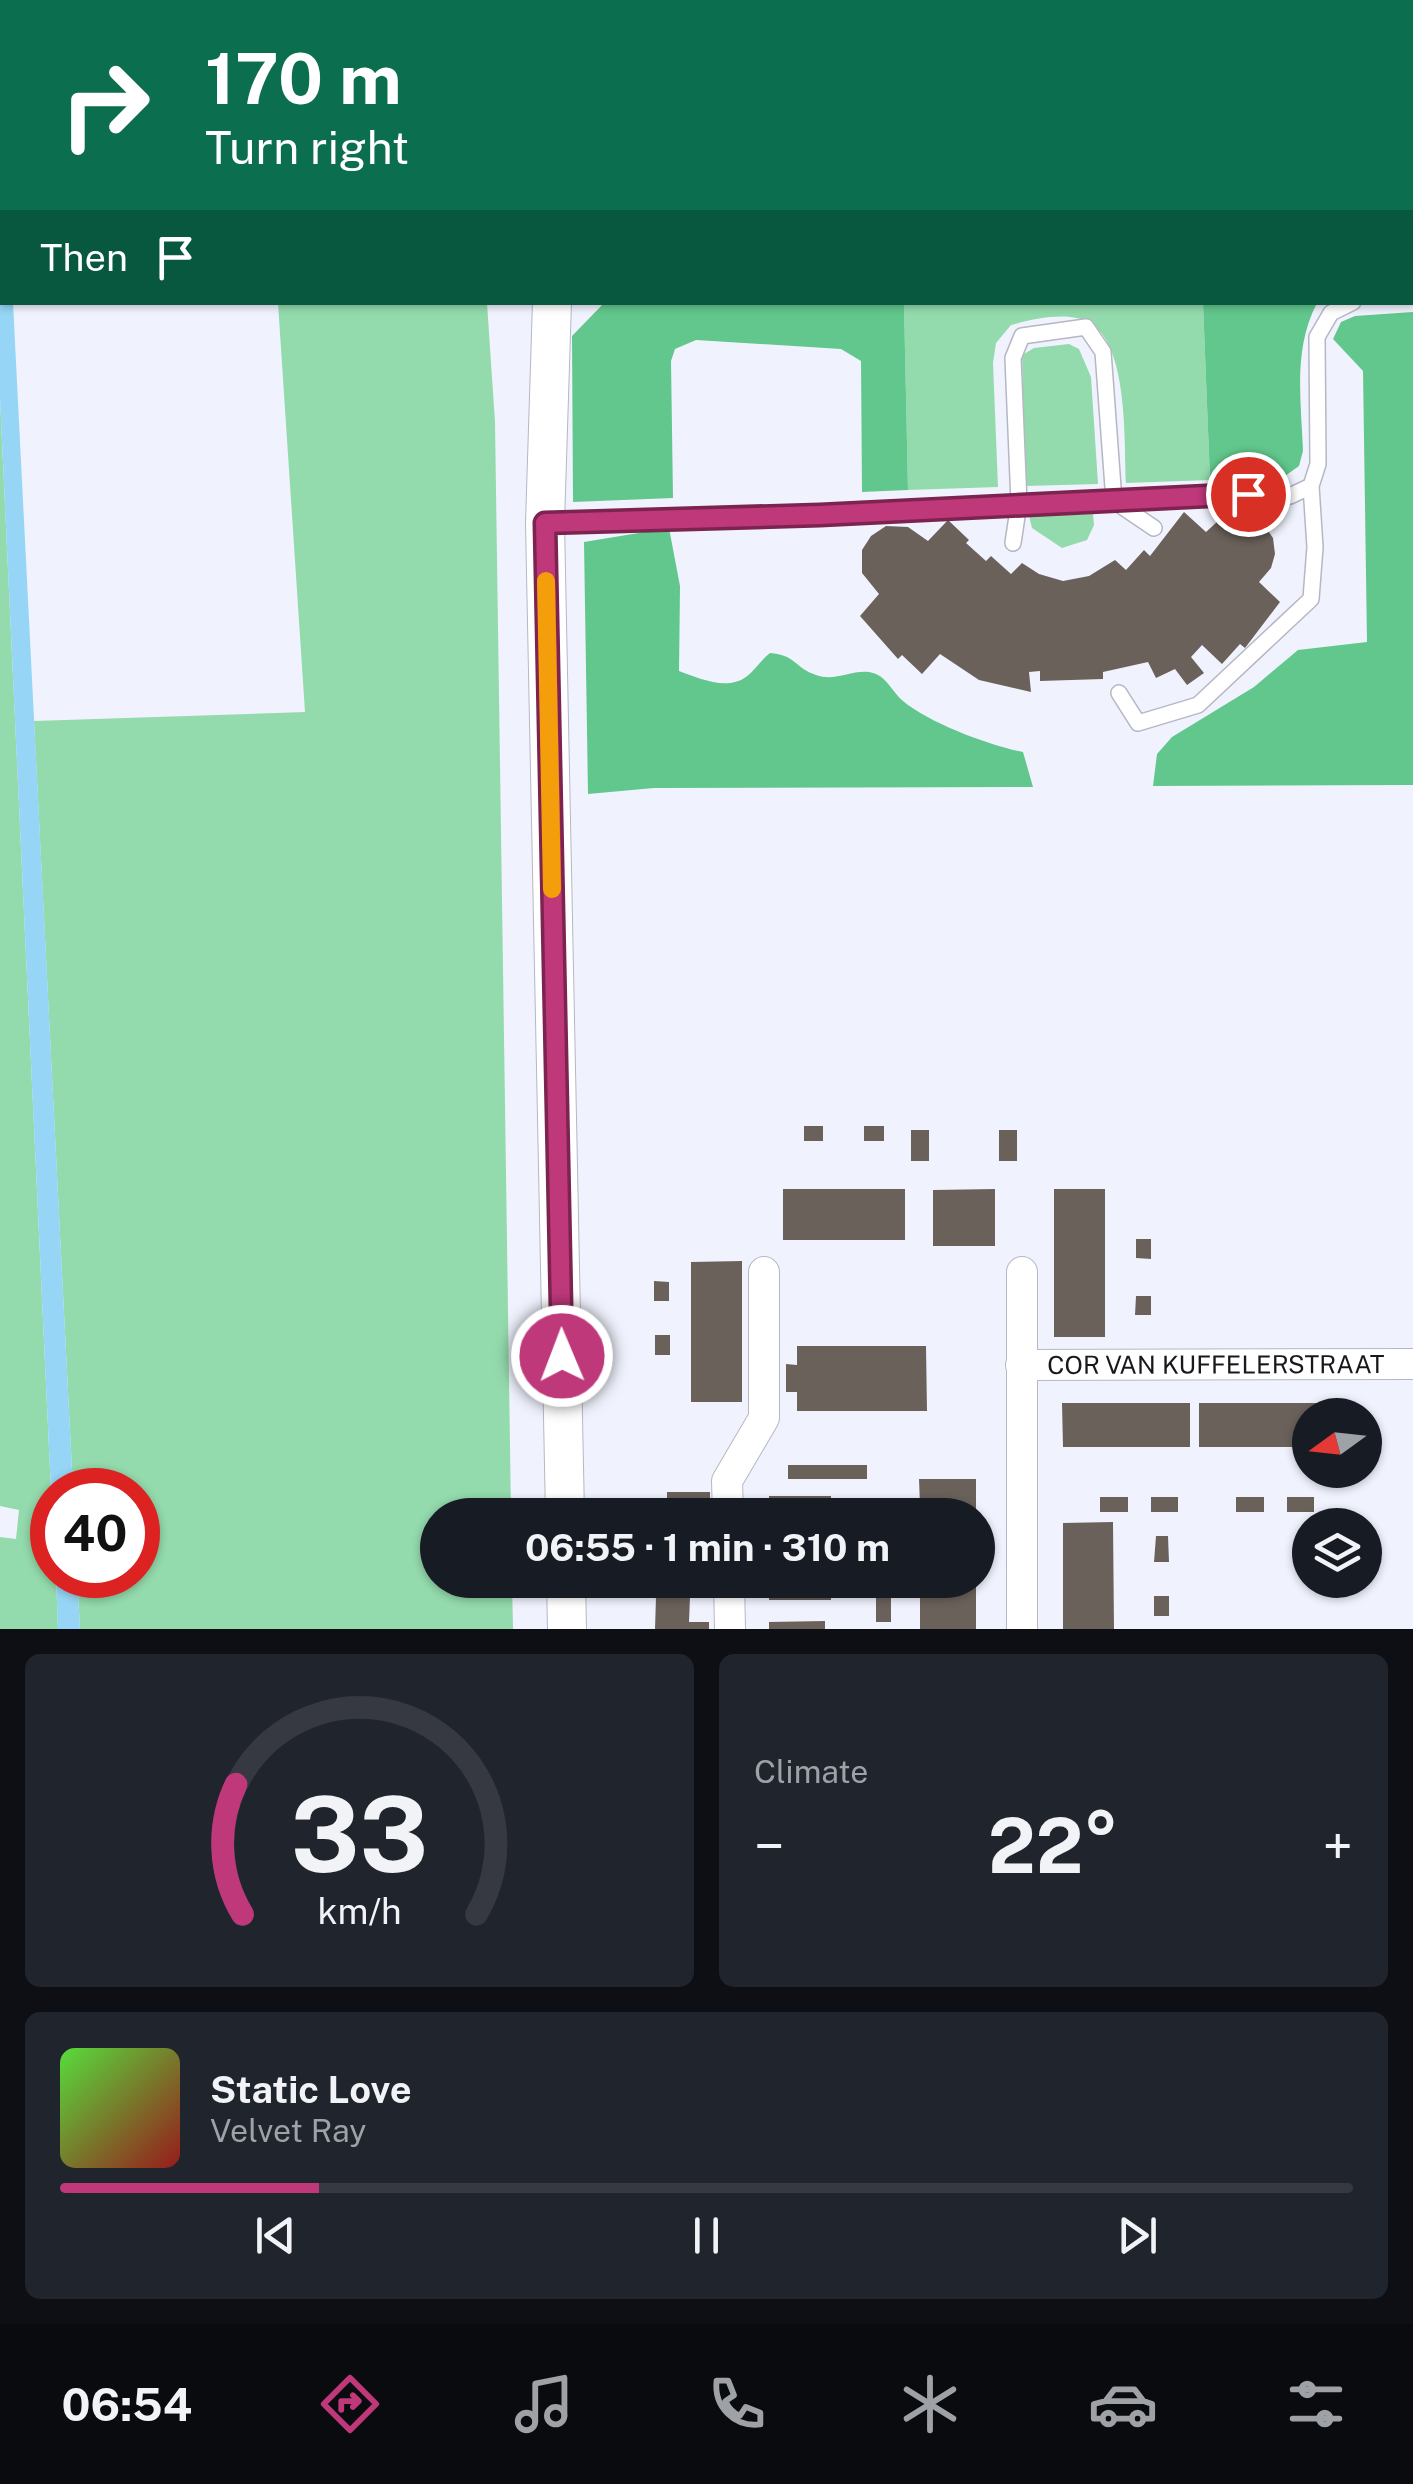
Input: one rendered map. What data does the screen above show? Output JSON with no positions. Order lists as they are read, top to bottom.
{
  "streets": {
    "street": ["COR VAN KUFFELERSTRAAT"]
  },
  "north": "left",
  "page": {
    "turn": ["170 m", "Turn right"],
    "then": "Then",
    "limit": "40",
    "trip": "06:55 · 1 min · 310 m",
    "tile": "Climate",
    "heat": ["−", "22°", "+"],
    "song": ["Static Love", "Velvet Ray"],
    "tabs": "06:54",
    "gauge": ["33", "km/h"]
  }
}
